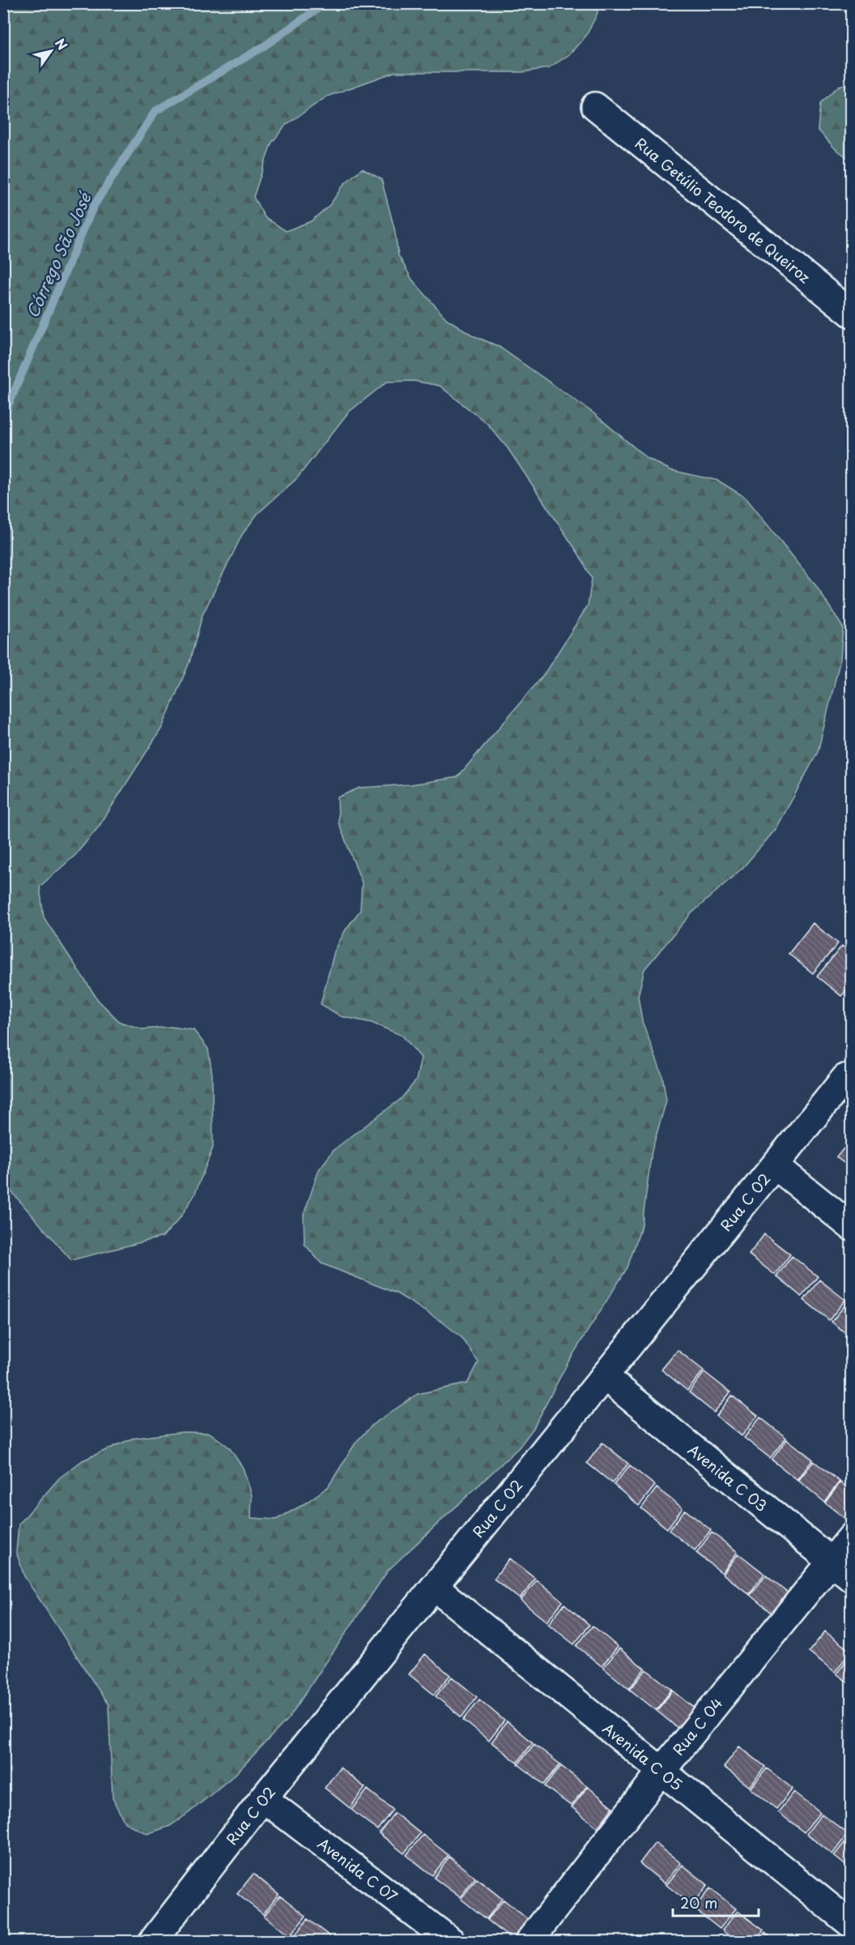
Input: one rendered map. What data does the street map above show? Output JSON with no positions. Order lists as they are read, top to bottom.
{
  "streets": {
    "street": [
      "Rua Getúlio Teodoro de Queiroz",
      "Rua C 02",
      "Avenida C 03",
      "Rua C 04",
      "Avenida C 05",
      "Avenida C 07"
    ]
  },
  "crossings": [
    ["Rua C 02", "Avenida C 03"],
    ["Rua C 02", "Avenida C 05"],
    ["Rua C 02", "Avenida C 07"],
    ["Avenida C 03", "Rua C 04"],
    ["Rua C 04", "Avenida C 05"]
  ],
  "water": ["Córrego São José"],
  "scale_bar": "20 m",
  "north": "top right"
}
